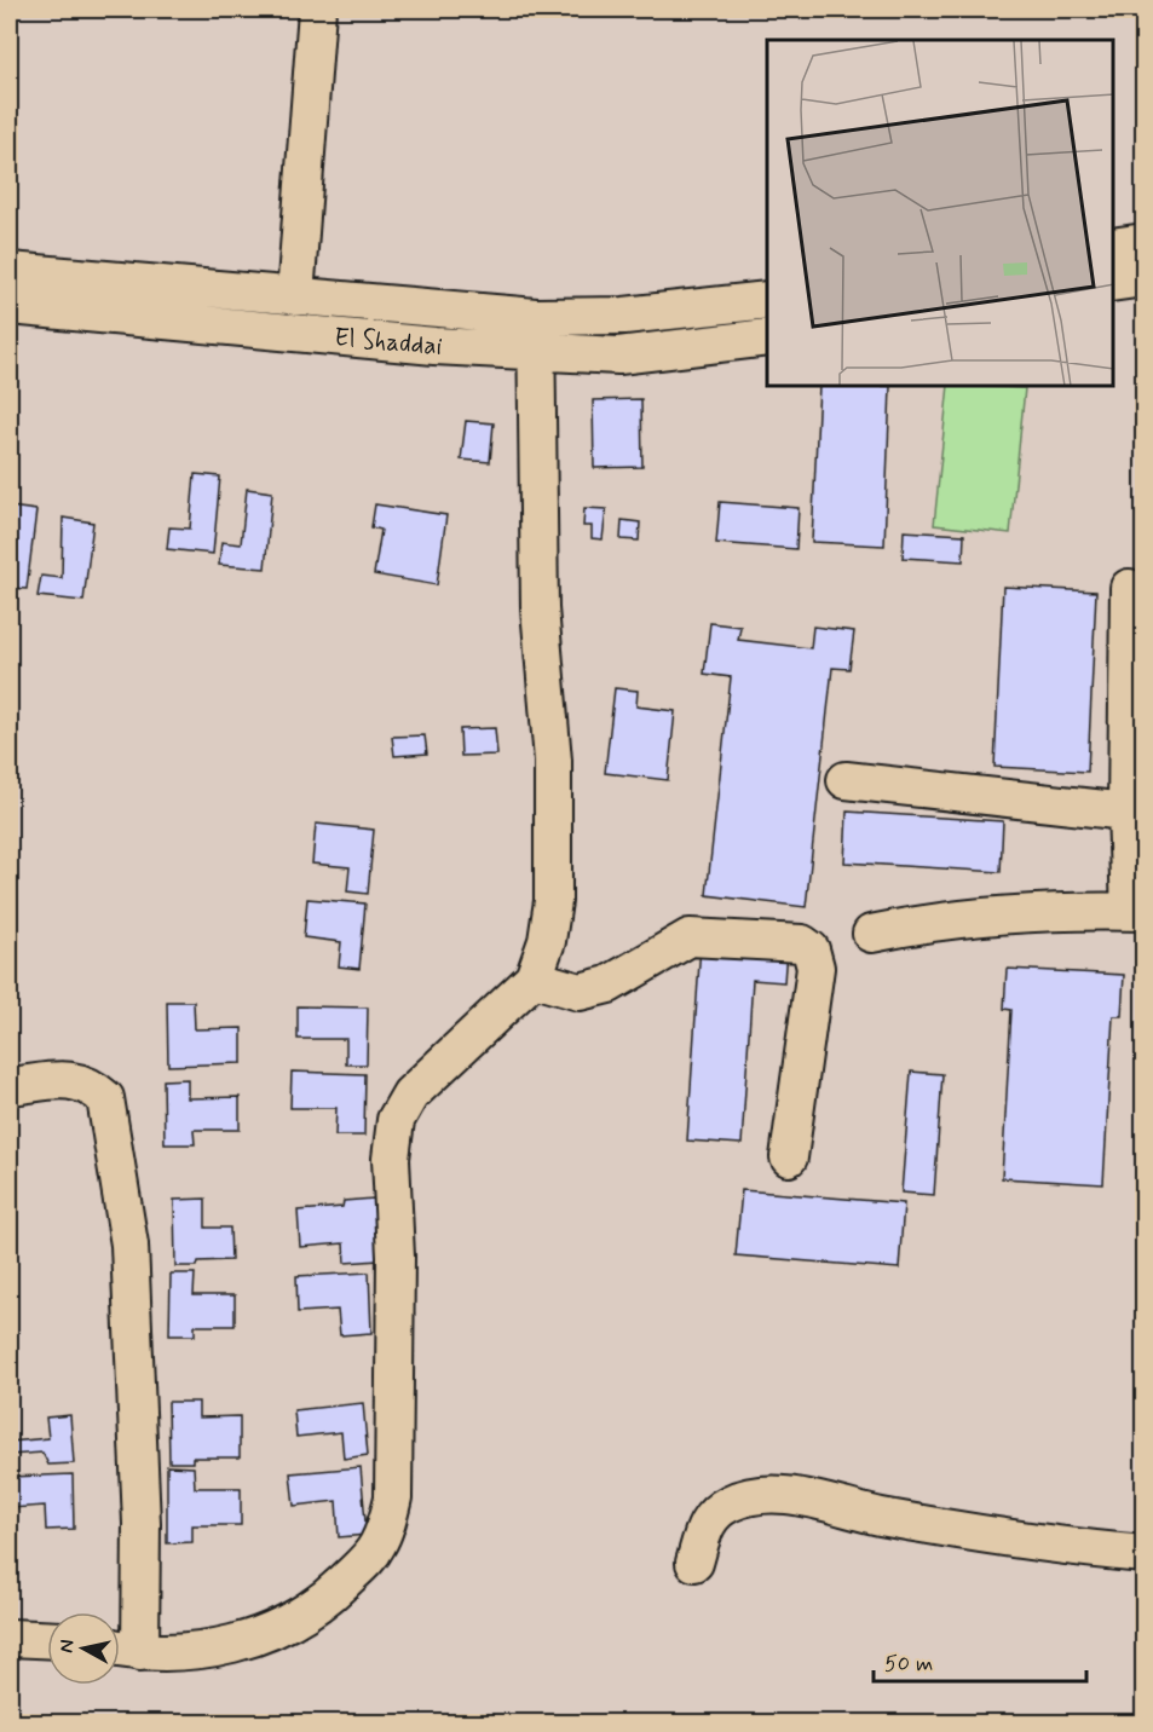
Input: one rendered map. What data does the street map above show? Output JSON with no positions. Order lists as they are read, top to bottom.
{
  "streets": {
    "street": ["El Shaddai"]
  },
  "scale_bar": "50 m",
  "north": "left"
}
